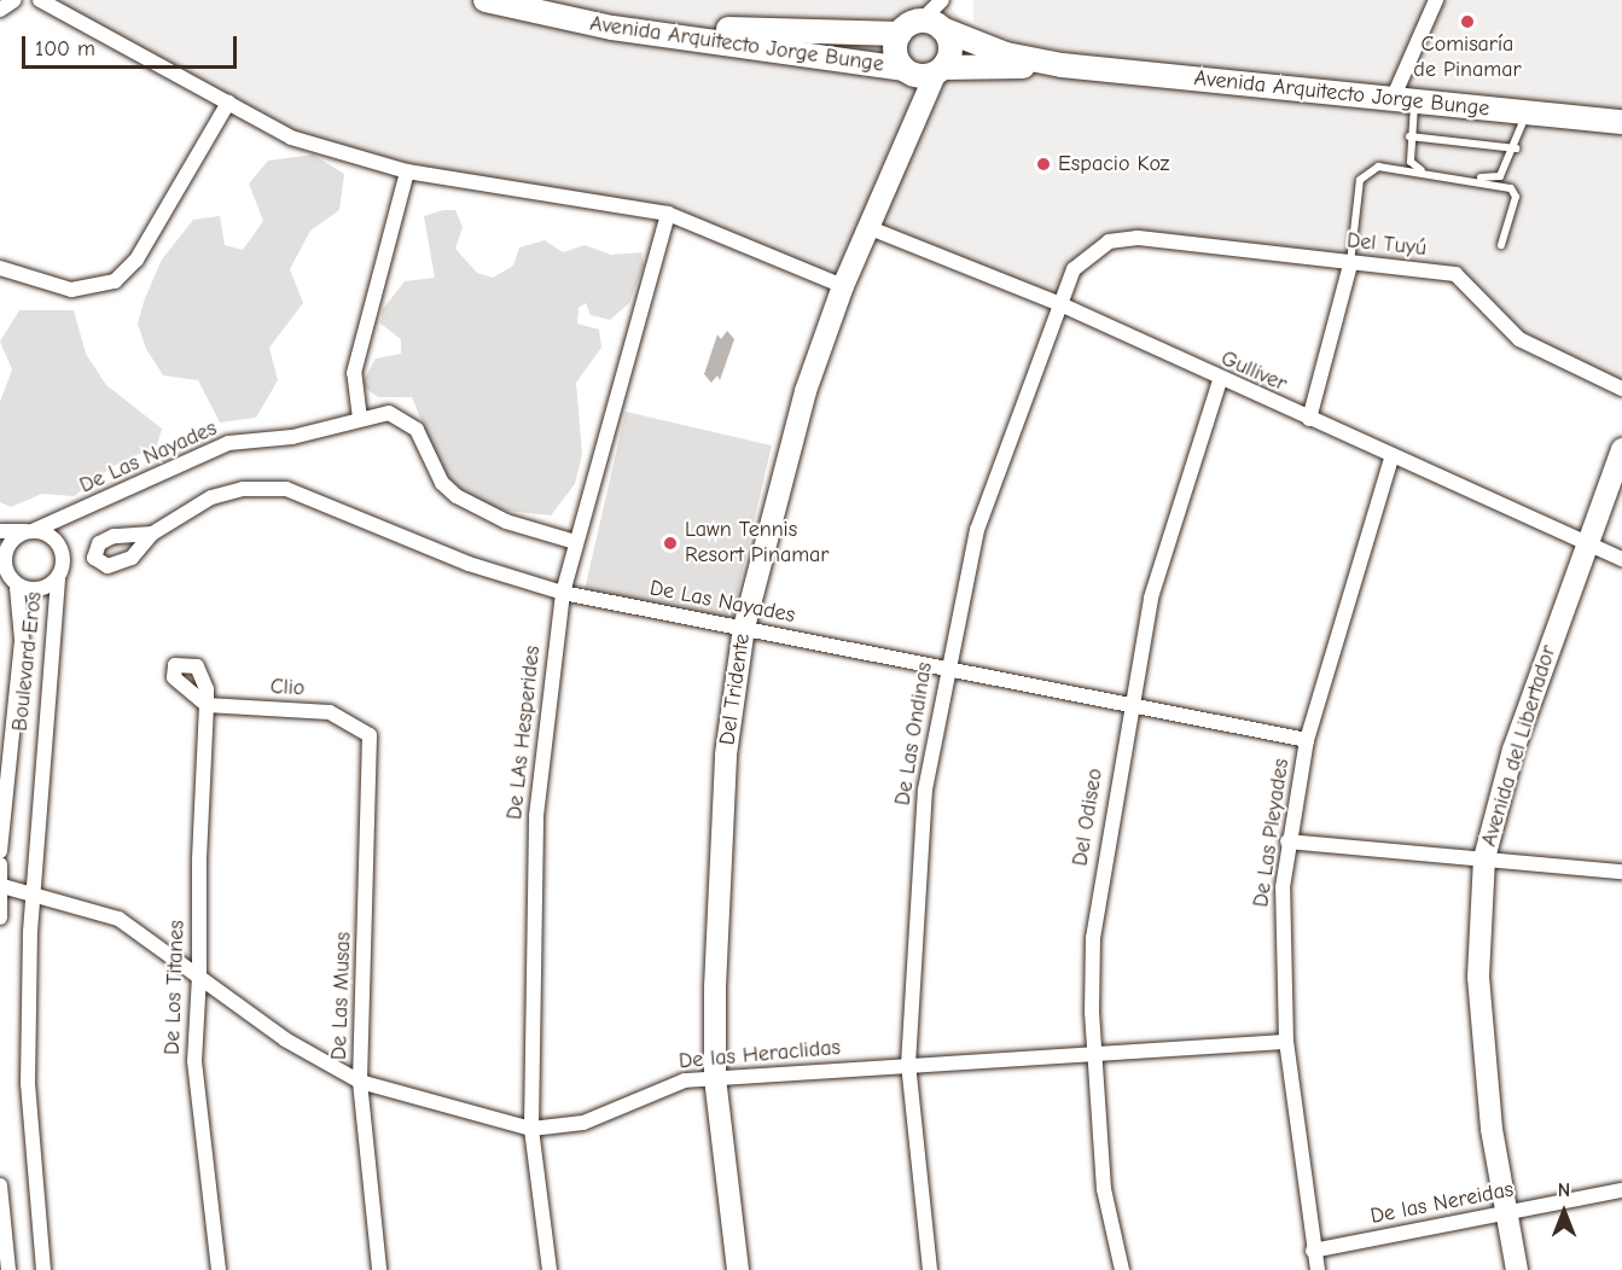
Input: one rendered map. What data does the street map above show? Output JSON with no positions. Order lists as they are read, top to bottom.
{
  "streets": {
    "main road": ["Avenida Arquitecto Jorge Bunge", "Del Tridente", "Avenida del Libertador"],
    "street": [
      "Del Tuyú",
      "Gulliver",
      "De Las Nayades",
      "Boulevard Eros",
      "Clio",
      "De LAs Hesperides",
      "De Las Ondinas",
      "Del Odiseo",
      "De Las Pleyades",
      "De Los Titanes",
      "De Las Musas",
      "De las Heraclidas",
      "De las Nereidas"
    ]
  },
  "crossings": [
    ["Avenida Arquitecto Jorge Bunge", "Del Tridente"],
    ["Del Tuyú", "De Las Ondinas"],
    ["Gulliver", "Del Tridente"],
    ["Gulliver", "De Las Ondinas"],
    ["Gulliver", "Avenida del Libertador"],
    ["Gulliver", "Del Odiseo"],
    ["Gulliver", "De Las Pleyades"],
    ["De Las Nayades", "Boulevard Eros"],
    ["De Las Nayades", "Del Tridente"],
    ["De Las Nayades", "De LAs Hesperides"],
    ["De Las Nayades", "De Las Ondinas"],
    ["De Las Nayades", "Del Odiseo"],
    ["De Las Nayades", "De Las Pleyades"],
    ["Boulevard Eros", "De las Heraclidas"],
    ["Clio", "De Los Titanes"],
    ["Clio", "De Las Musas"],
    ["Del Tridente", "De las Heraclidas"],
    ["De LAs Hesperides", "De las Heraclidas"],
    ["De Las Ondinas", "De las Heraclidas"],
    ["Avenida del Libertador", "De las Nereidas"],
    ["Del Odiseo", "De las Heraclidas"],
    ["De Las Pleyades", "De las Heraclidas"],
    ["De Las Pleyades", "De las Nereidas"],
    ["De Los Titanes", "De las Heraclidas"],
    ["De Las Musas", "De las Heraclidas"]
  ],
  "places": ["Comisaría de Pinamar", "Espacio Koz", "Lawn Tennis Resort Pinamar"],
  "scale_bar": "100 m",
  "north": "top"
}
